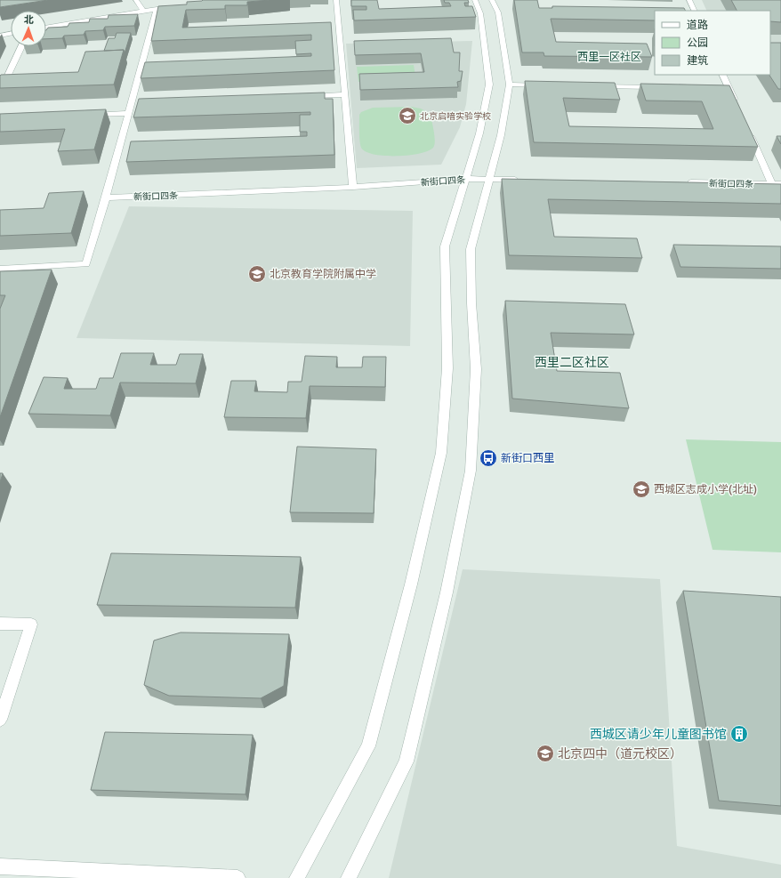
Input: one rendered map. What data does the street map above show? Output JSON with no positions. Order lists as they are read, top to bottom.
{
  "streets": {
    "street": ["新街口四条"]
  },
  "districts": ["西里一区社区", "西里二区社区"],
  "places": {
    "school or university": [
      "北京启喑实验学校",
      "北京教育学院附属中学",
      "西城区志成小学(北址)",
      "北京四中（道元校区）"
    ],
    "bus stop": ["新街口西里"],
    "building": ["西城区请少年儿童图书馆"]
  },
  "legend": ["道路", "公园", "建筑"],
  "north": "top"
}
